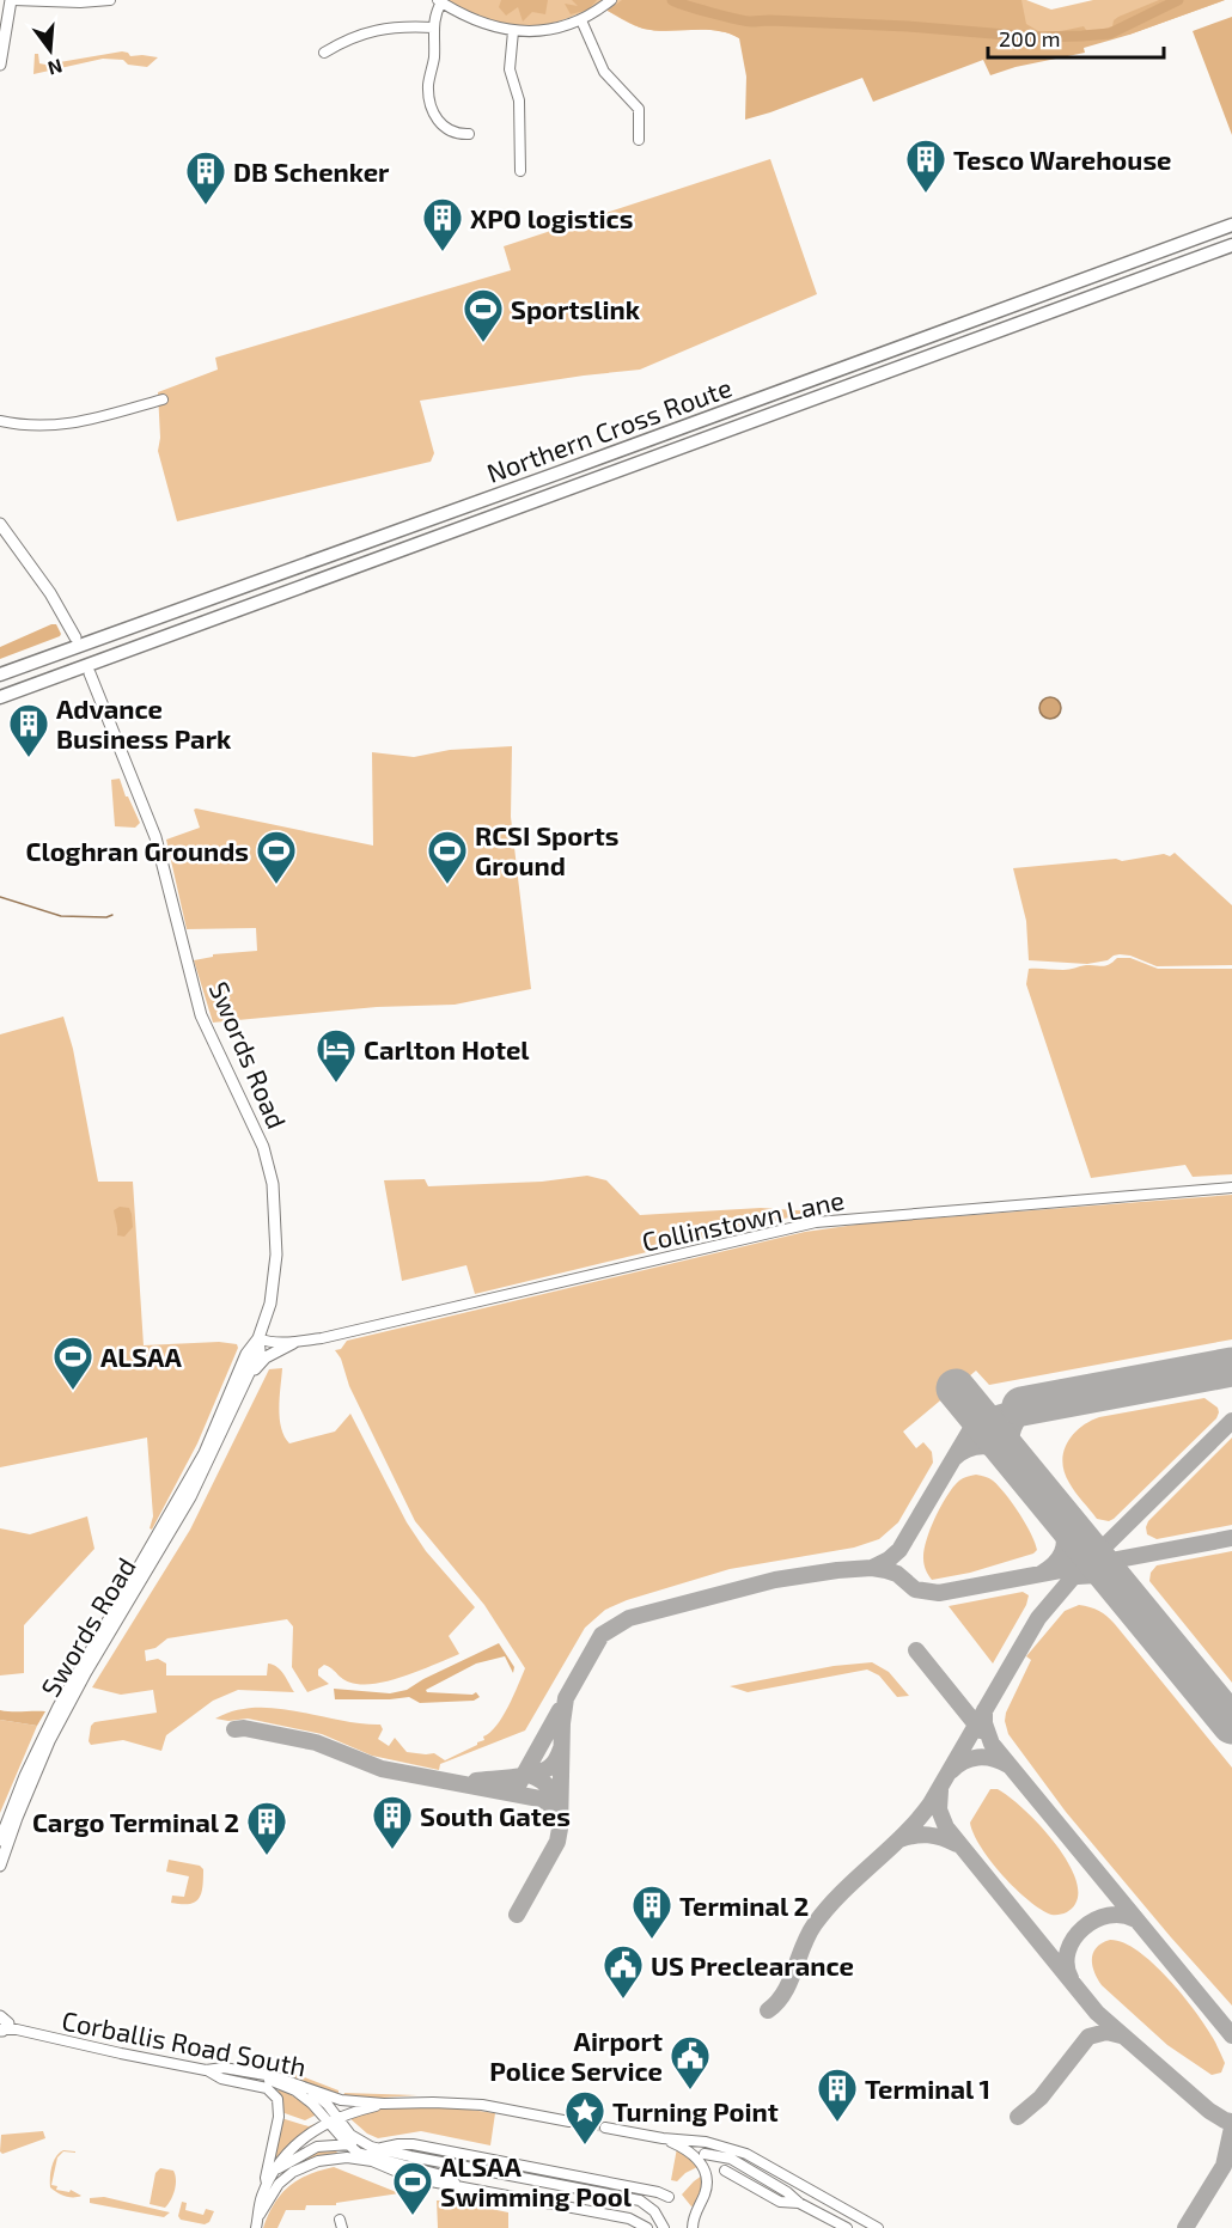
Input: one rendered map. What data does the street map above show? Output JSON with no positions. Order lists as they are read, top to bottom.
{
  "streets": {
    "highway": ["Northern Cross Route"],
    "main road": ["Swords Road"],
    "street": ["Collinstown Lane", "Corballis Road South"]
  },
  "crossings": [
    ["Northern Cross Route", "Swords Road"],
    ["Swords Road", "Collinstown Lane"]
  ],
  "places": {
    "building": [
      "Tesco Warehouse",
      "DB Schenker",
      "XPO logistics",
      "Advance Business Park",
      "South Gates",
      "Cargo Terminal 2",
      "Terminal 2",
      "Terminal 1"
    ],
    "sports": [
      "Sportslink",
      "Cloghran Grounds",
      "RCSI Sports Ground",
      "ALSAA",
      "ALSAA Swimming Pool"
    ],
    "hotel": ["Carlton Hotel"],
    "public building": ["US Preclearance", "Airport Police Service"],
    "place": ["Turning Point"]
  },
  "scale_bar": "200 m",
  "north": "bottom"
}
